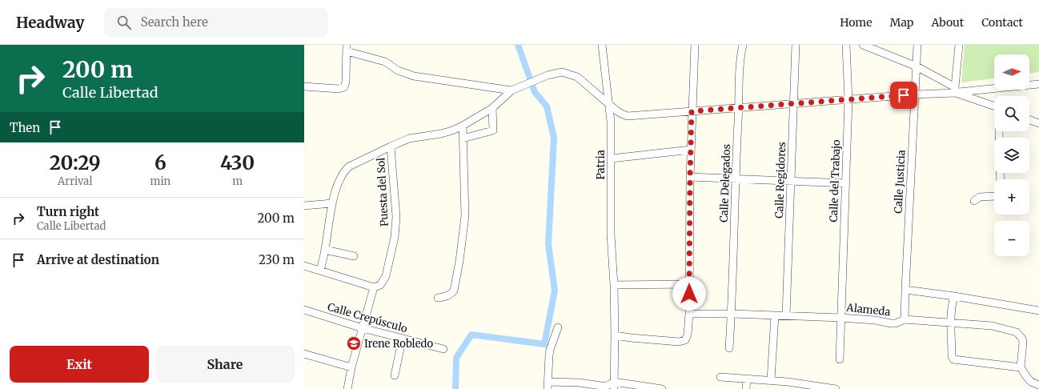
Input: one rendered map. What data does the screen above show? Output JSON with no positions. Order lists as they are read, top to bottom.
{
  "streets": {
    "street": [
      "Patria",
      "Calle Regidores",
      "Calle del Trabajo",
      "Calle Justicia",
      "Calle Delegados",
      "Puesta del Sol",
      "Alameda",
      "Calle Crepúsculo"
    ]
  },
  "crossings": [
    ["Calle Regidores", "Alameda"],
    ["Calle del Trabajo", "Alameda"],
    ["Calle Justicia", "Alameda"],
    ["Calle Delegados", "Alameda"]
  ],
  "places": {
    "school or university": ["Irene Robledo"]
  },
  "north": "right",
  "page": {
    "header": "Headway",
    "search": "Search here",
    "nav": [
      "Home",
      "Map",
      "About",
      "Contact"
    ],
    "turn": ["200 m", "Calle Libertad"],
    "map_buttons": ["+", "−"],
    "then": "Then",
    "eta": [
      "20:29",
      "Arrival",
      "6",
      "min",
      "430",
      "m"
    ],
    "list": [
      {
        "name": "Turn right",
        "note": "Calle Libertad",
        "value": "200 m"
      },
      {
        "name": "Arrive at destination",
        "value": "230 m"
      }
    ],
    "buttons": ["Exit", "Share"]
  }
}
